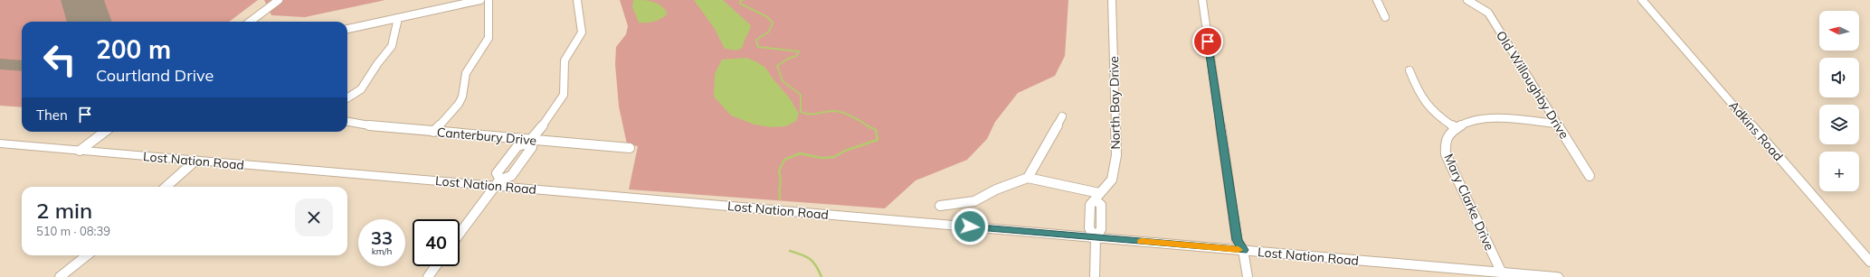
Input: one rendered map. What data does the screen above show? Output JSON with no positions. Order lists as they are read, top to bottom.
{
  "streets": {
    "street": [
      "Old Willoughby Drive",
      "North Bay Drive",
      "Adkins Road",
      "Canterbury Drive",
      "Lost Nation Road",
      "Mary Clarke Drive"
    ]
  },
  "crossings": [
    ["Old Willoughby Drive", "Mary Clarke Drive"],
    ["North Bay Drive", "Lost Nation Road"],
    ["Lost Nation Road", "Mary Clarke Drive"]
  ],
  "north": "left",
  "page": {
    "map_buttons": "+",
    "turn": ["200 m", "Courtland Drive"],
    "then": "Then",
    "heading": ["2 min", "510 m · 08:39"],
    "speed": "33 km/h",
    "limit": "40"
  }
}
